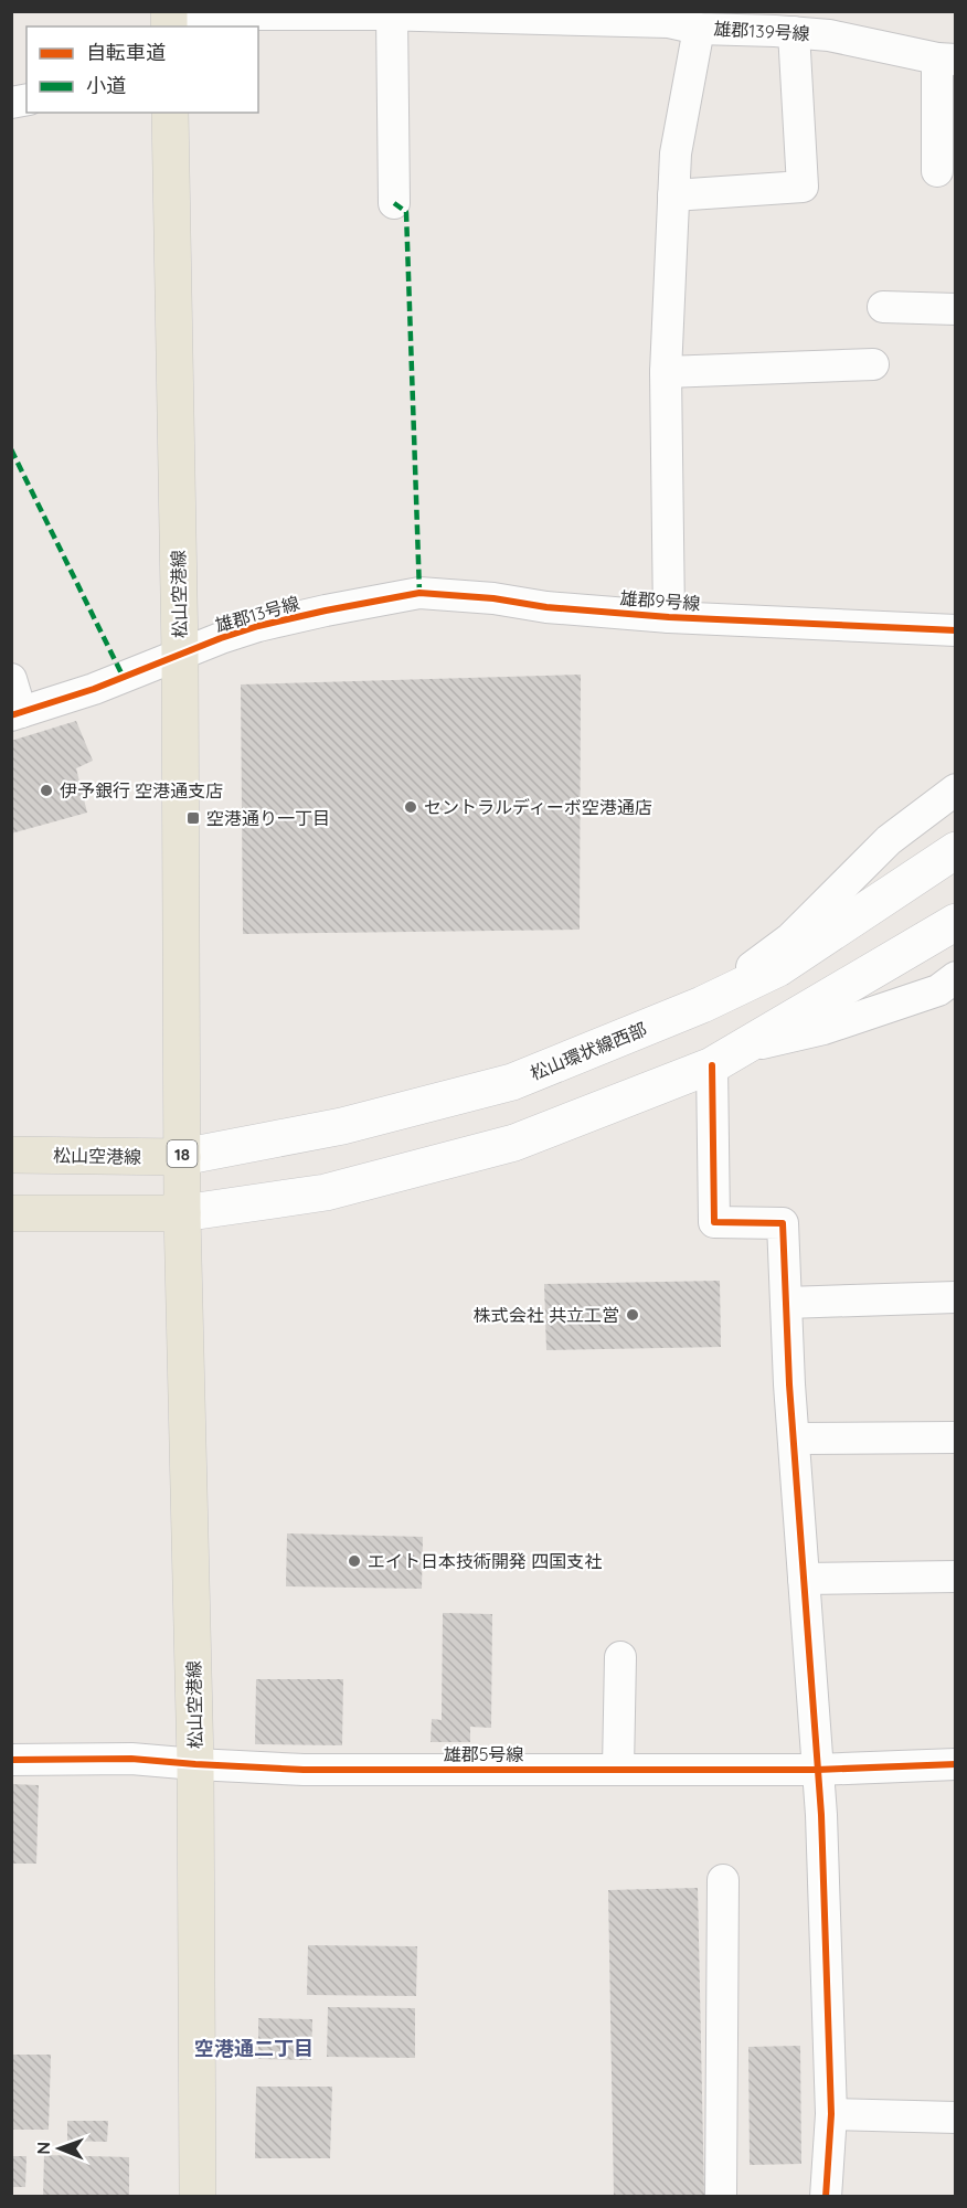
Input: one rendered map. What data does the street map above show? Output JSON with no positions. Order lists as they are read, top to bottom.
{
  "streets": {
    "main road": ["松山空港線", "18"],
    "street": [
      "雄郡139号線",
      "雄郡9号線",
      "雄郡13号線",
      "松山環状線西部",
      "雄郡5号線"
    ]
  },
  "crossings": [
    ["松山空港線", "雄郡13号線"],
    ["松山空港線", "松山環状線西部"],
    ["松山空港線", "雄郡5号線"],
    ["雄郡9号線", "雄郡13号線"]
  ],
  "districts": ["空港通二丁目"],
  "places": {
    "other": [
      "伊予銀行 空港通支店",
      "セントラルディーボ空港通店",
      "株式会社 共立工営",
      "エイト日本技術開発 四国支社"
    ],
    "transit": ["空港通り一丁目"]
  },
  "legend": ["自転車道", "小道"],
  "north": "left"
}
